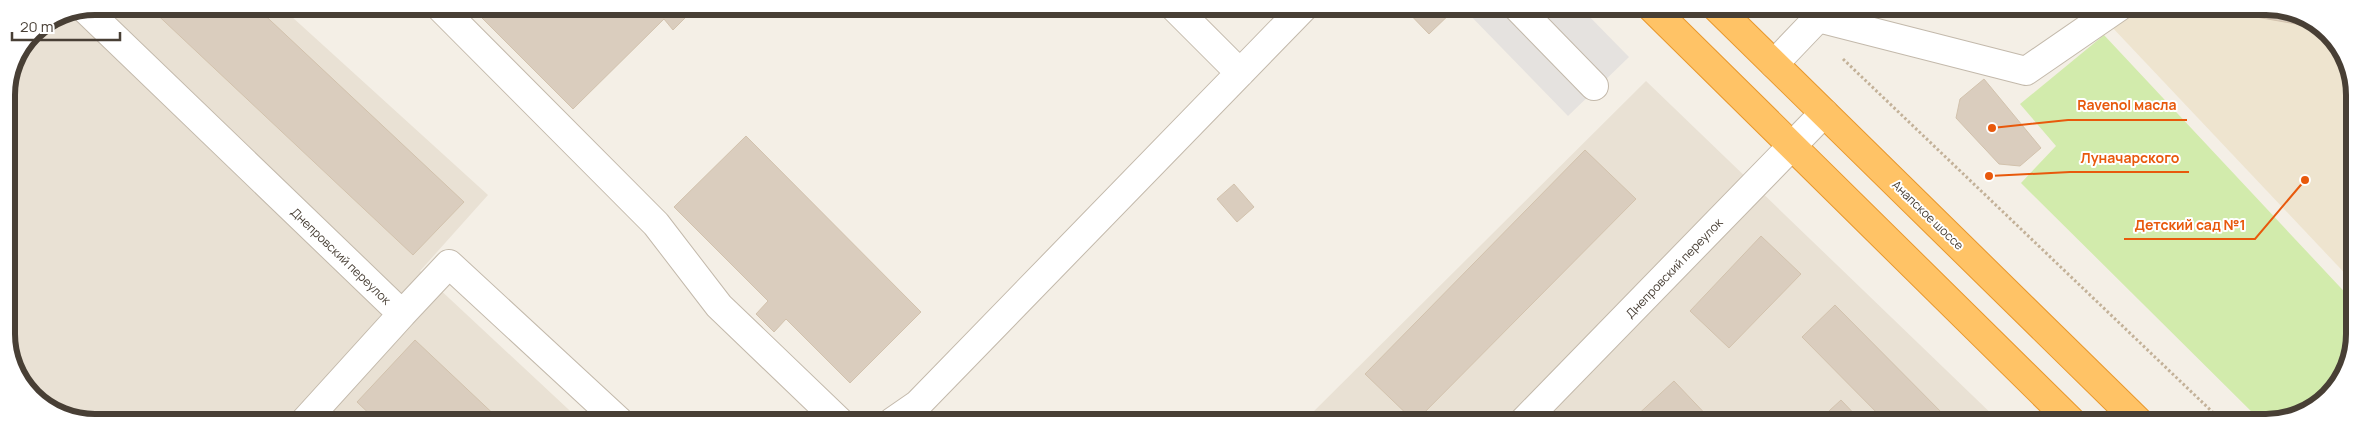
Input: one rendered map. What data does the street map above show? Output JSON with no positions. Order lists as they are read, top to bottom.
{
  "streets": {
    "highway": ["Анапское шоссе"],
    "street": ["Днепровский переулок"]
  },
  "crossings": [
    ["Анапское шоссе", "Днепровский переулок"]
  ],
  "places": ["Ravenol масла", "Луначарского", "Детский сад №1"],
  "scale_bar": "20 m"
}
